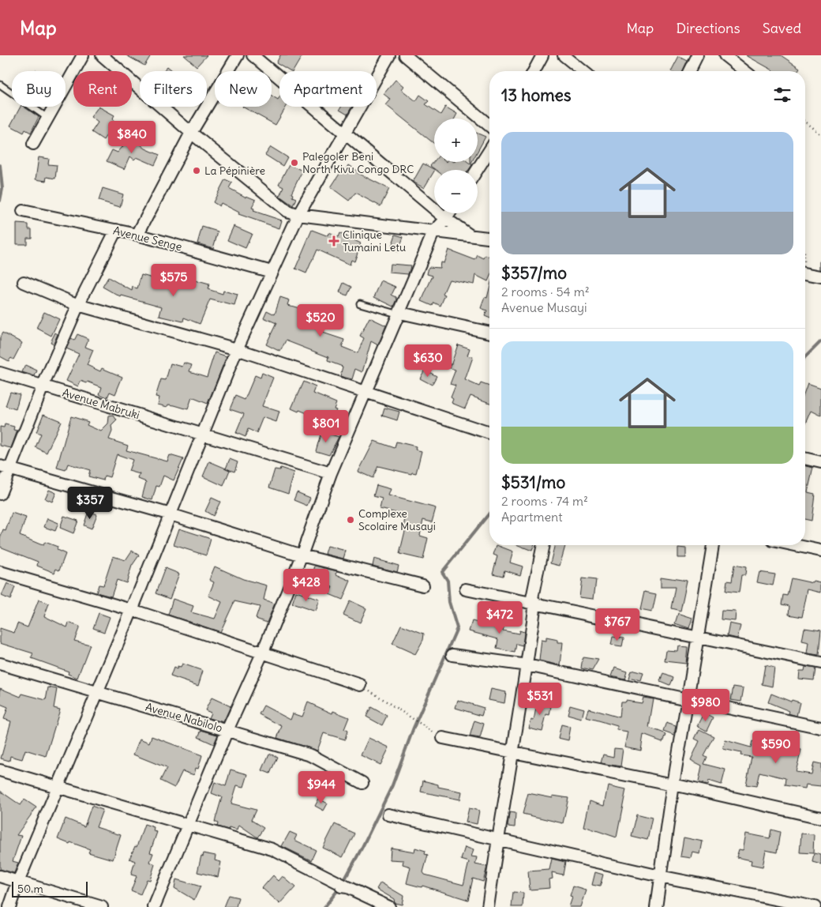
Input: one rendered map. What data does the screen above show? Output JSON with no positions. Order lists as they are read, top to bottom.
{
  "streets": {
    "street": ["Avenue Senge", "Avenue Mabruki", "Avenue Nabilolo"]
  },
  "places": {
    "other": ["Palegoler Beni North Kivu Congo DRC", "La Pépinière", "Complexe Scolaire Musayi"],
    "health": ["Clinique Tumaini Letu"]
  },
  "scale_bar": "50 m",
  "page": {
    "header": "Map",
    "nav": ["Map", "Directions", "Saved"],
    "chip": [
      "Buy",
      "Rent",
      "Filters",
      "New",
      "Apartment"
    ],
    "heading": "13 homes",
    "map_buttons": ["+", "−"],
    "list": [
      {
        "name": "$357/mo",
        "note": "2 rooms · 54 m² · Avenue Musayi"
      },
      {
        "name": "$531/mo",
        "note": "2 rooms · 74 m² · Apartment"
      }
    ],
    "price": [
      "$840",
      "$575",
      "$520",
      "$630",
      "$801",
      "$357",
      "$428",
      "$472",
      "$767",
      "$531",
      "$980",
      "$590",
      "$944"
    ],
    "scale": "50 m"
  }
}
